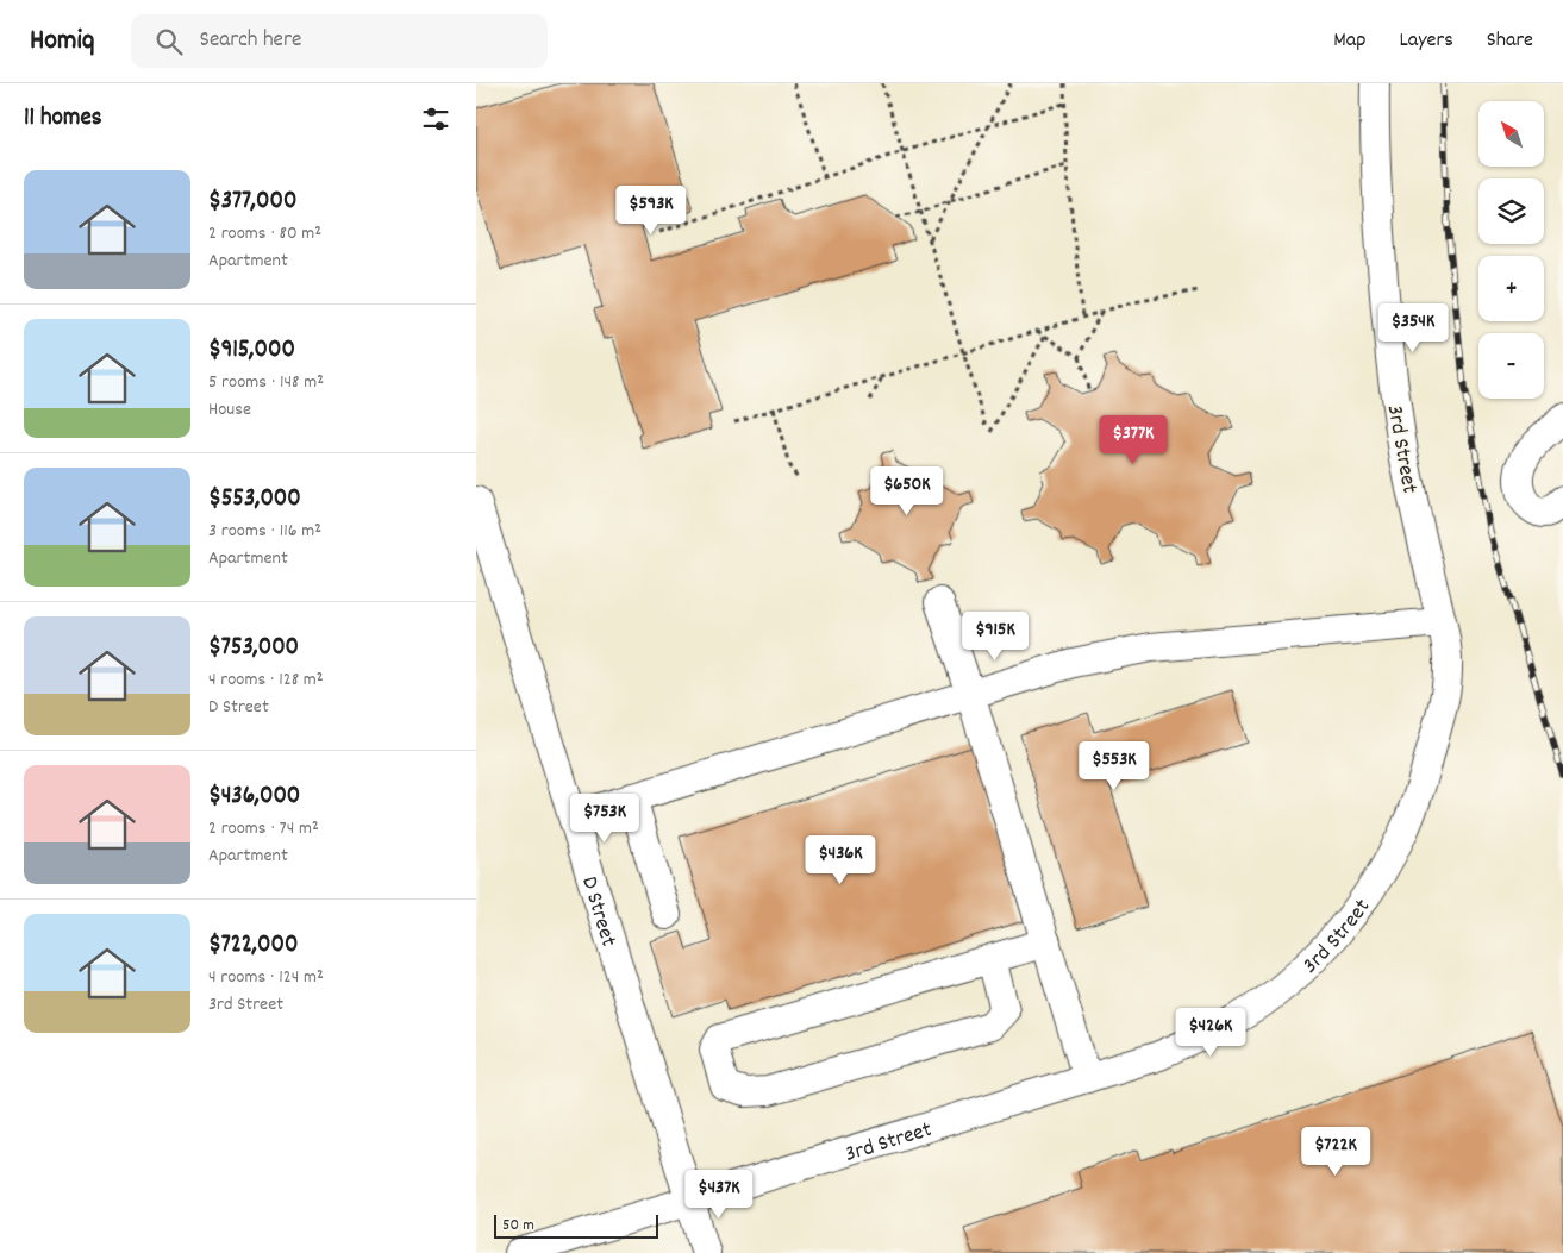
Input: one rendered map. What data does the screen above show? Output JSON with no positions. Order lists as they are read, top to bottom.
{
  "streets": {
    "street": ["3rd Street", "D Street"]
  },
  "crossings": [
    ["3rd Street", "D Street"]
  ],
  "scale_bar": "50 m",
  "north": "top left",
  "page": {
    "header": "Homiq",
    "search": "Search here",
    "nav": ["Map", "Layers", "Share"],
    "heading": "11 homes",
    "map_buttons": ["+", "−"],
    "list": [
      {
        "name": "$377,000",
        "note": "2 rooms · 80 m² · Apartment"
      },
      {
        "name": "$915,000",
        "note": "5 rooms · 148 m² · House"
      },
      {
        "name": "$553,000",
        "note": "3 rooms · 116 m² · Apartment"
      },
      {
        "name": "$753,000",
        "note": "4 rooms · 128 m² · D Street"
      },
      {
        "name": "$436,000",
        "note": "2 rooms · 74 m² · Apartment"
      },
      {
        "name": "$722,000",
        "note": "4 rooms · 124 m² · 3rd Street"
      }
    ],
    "price": [
      "$593K",
      "$354K",
      "$377K",
      "$650K",
      "$915K",
      "$553K",
      "$753K",
      "$436K",
      "$426K",
      "$722K",
      "$437K"
    ],
    "scale": "50 m"
  }
}
